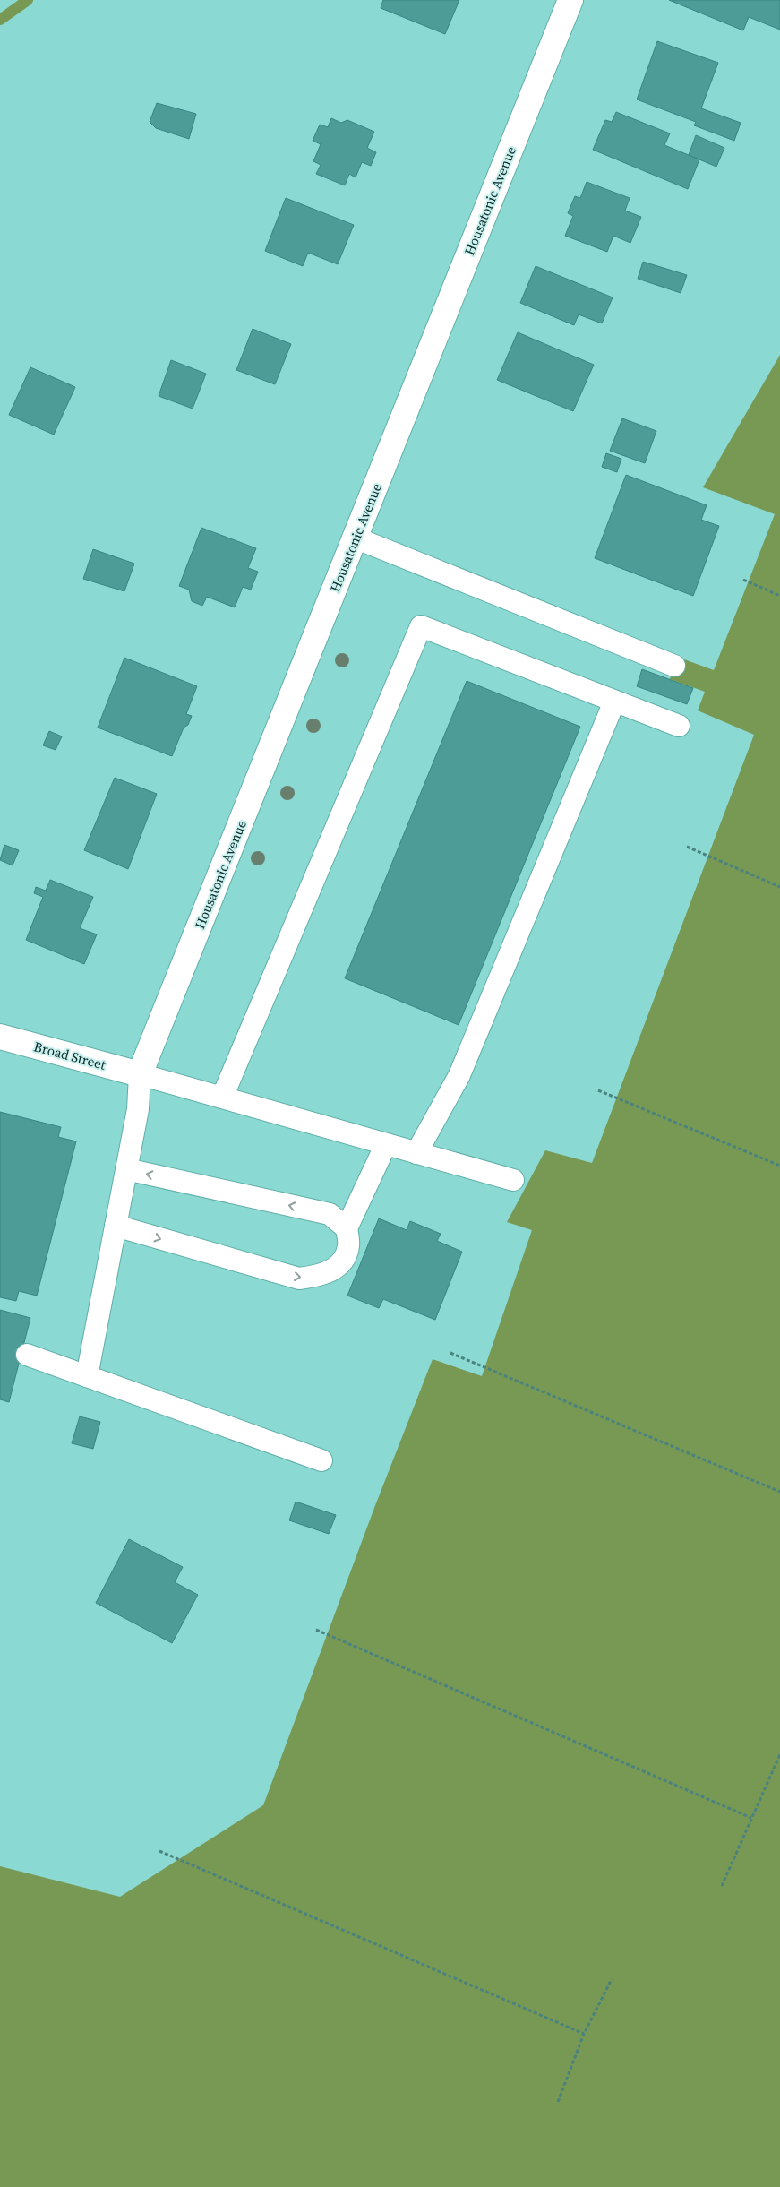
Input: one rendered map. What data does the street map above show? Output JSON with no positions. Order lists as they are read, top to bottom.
{
  "streets": {
    "street": ["Housatonic Avenue", "Broad Street"]
  },
  "crossings": [
    ["Housatonic Avenue", "Broad Street"]
  ]
}
